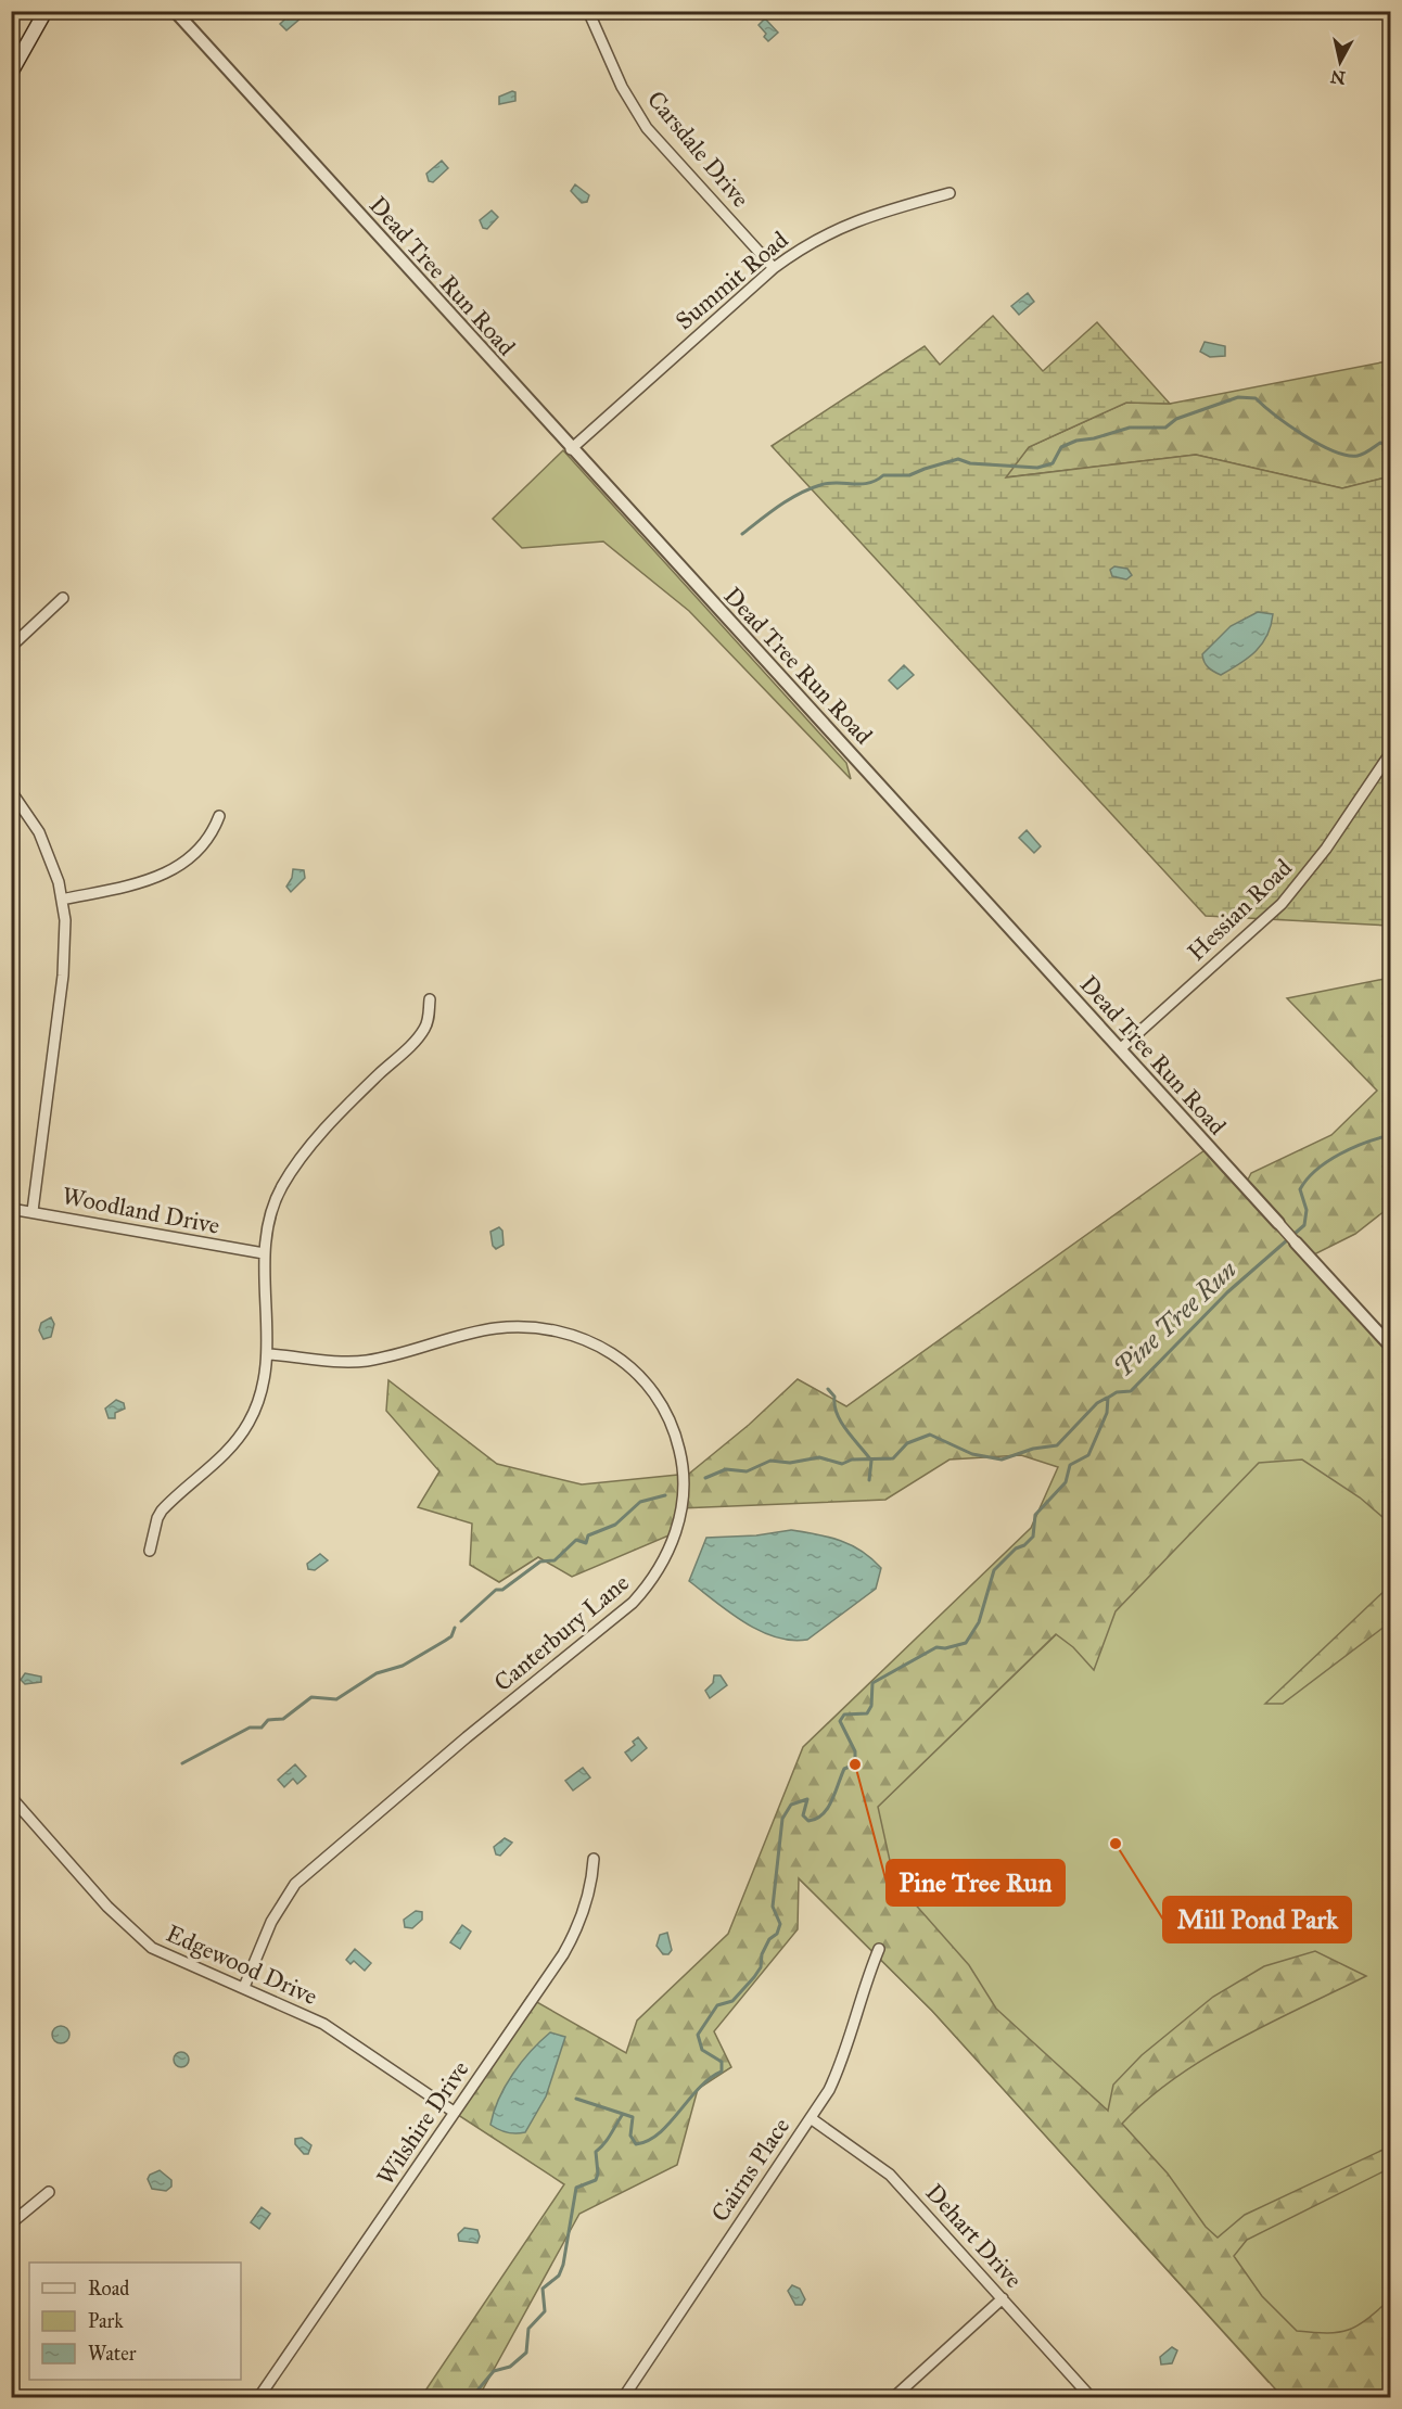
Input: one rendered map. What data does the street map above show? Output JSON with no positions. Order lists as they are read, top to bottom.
{
  "streets": {
    "street": [
      "Carsdale Drive",
      "Dead Tree Run Road",
      "Summit Road",
      "Hessian Road",
      "Woodland Drive",
      "Canterbury Lane",
      "Edgewood Drive",
      "Wilshire Drive",
      "Cairns Place",
      "Dehart Drive"
    ]
  },
  "crossings": [
    ["Carsdale Drive", "Summit Road"],
    ["Dead Tree Run Road", "Summit Road"],
    ["Dead Tree Run Road", "Hessian Road"],
    ["Canterbury Lane", "Edgewood Drive"],
    ["Edgewood Drive", "Wilshire Drive"],
    ["Cairns Place", "Dehart Drive"]
  ],
  "water": ["Pine Tree Run"],
  "places": ["Pine Tree Run", "Mill Pond Park"],
  "legend": ["Road", "Park", "Water"],
  "north": "bottom"
}
